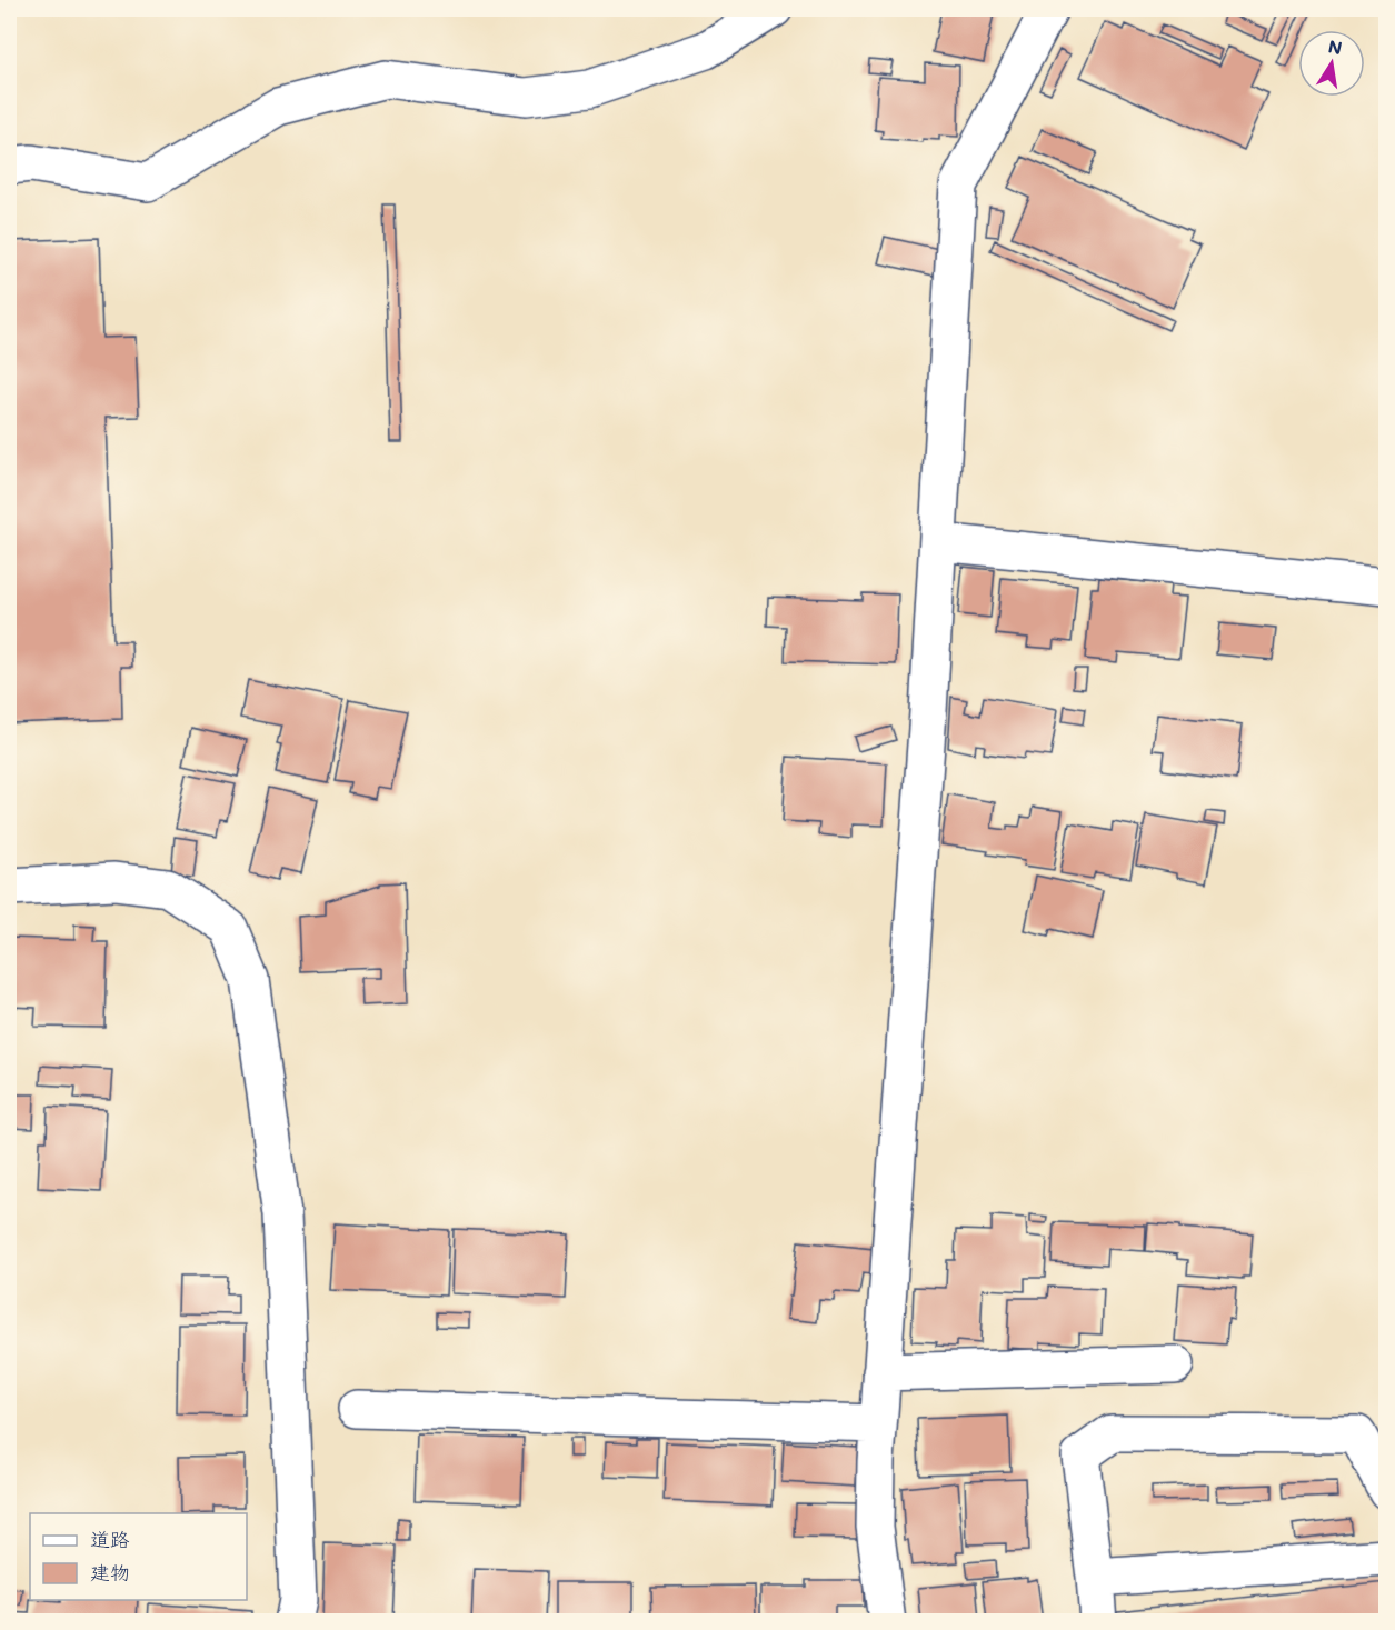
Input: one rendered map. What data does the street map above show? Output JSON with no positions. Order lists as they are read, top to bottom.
{
  "legend": ["道路", "建物"],
  "north": "top"
}
